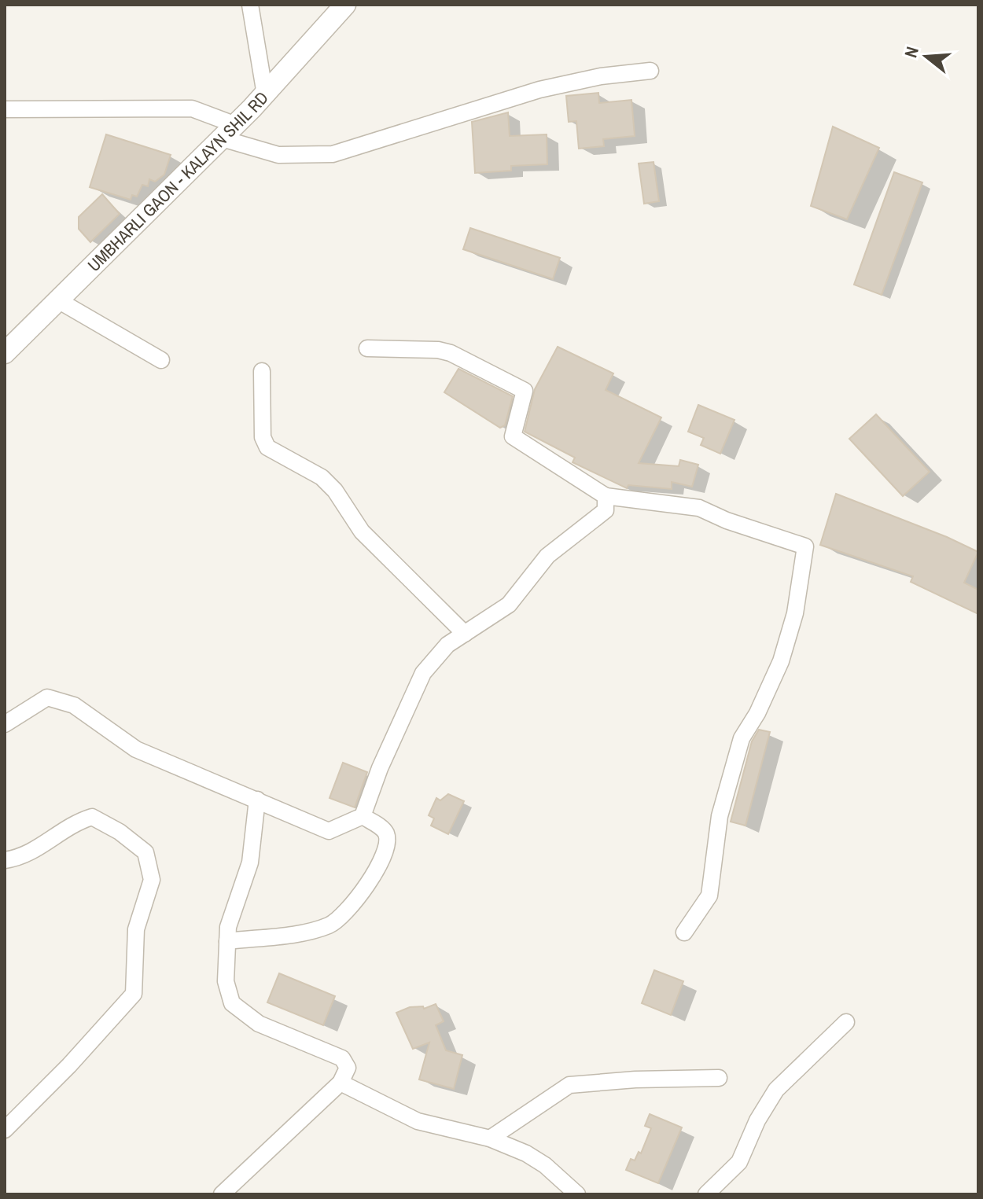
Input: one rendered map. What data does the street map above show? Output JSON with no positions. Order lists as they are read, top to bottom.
{
  "streets": {
    "street": ["UMBHARLI GAON - KALAYN SHIL RD"]
  },
  "north": "left"
}
